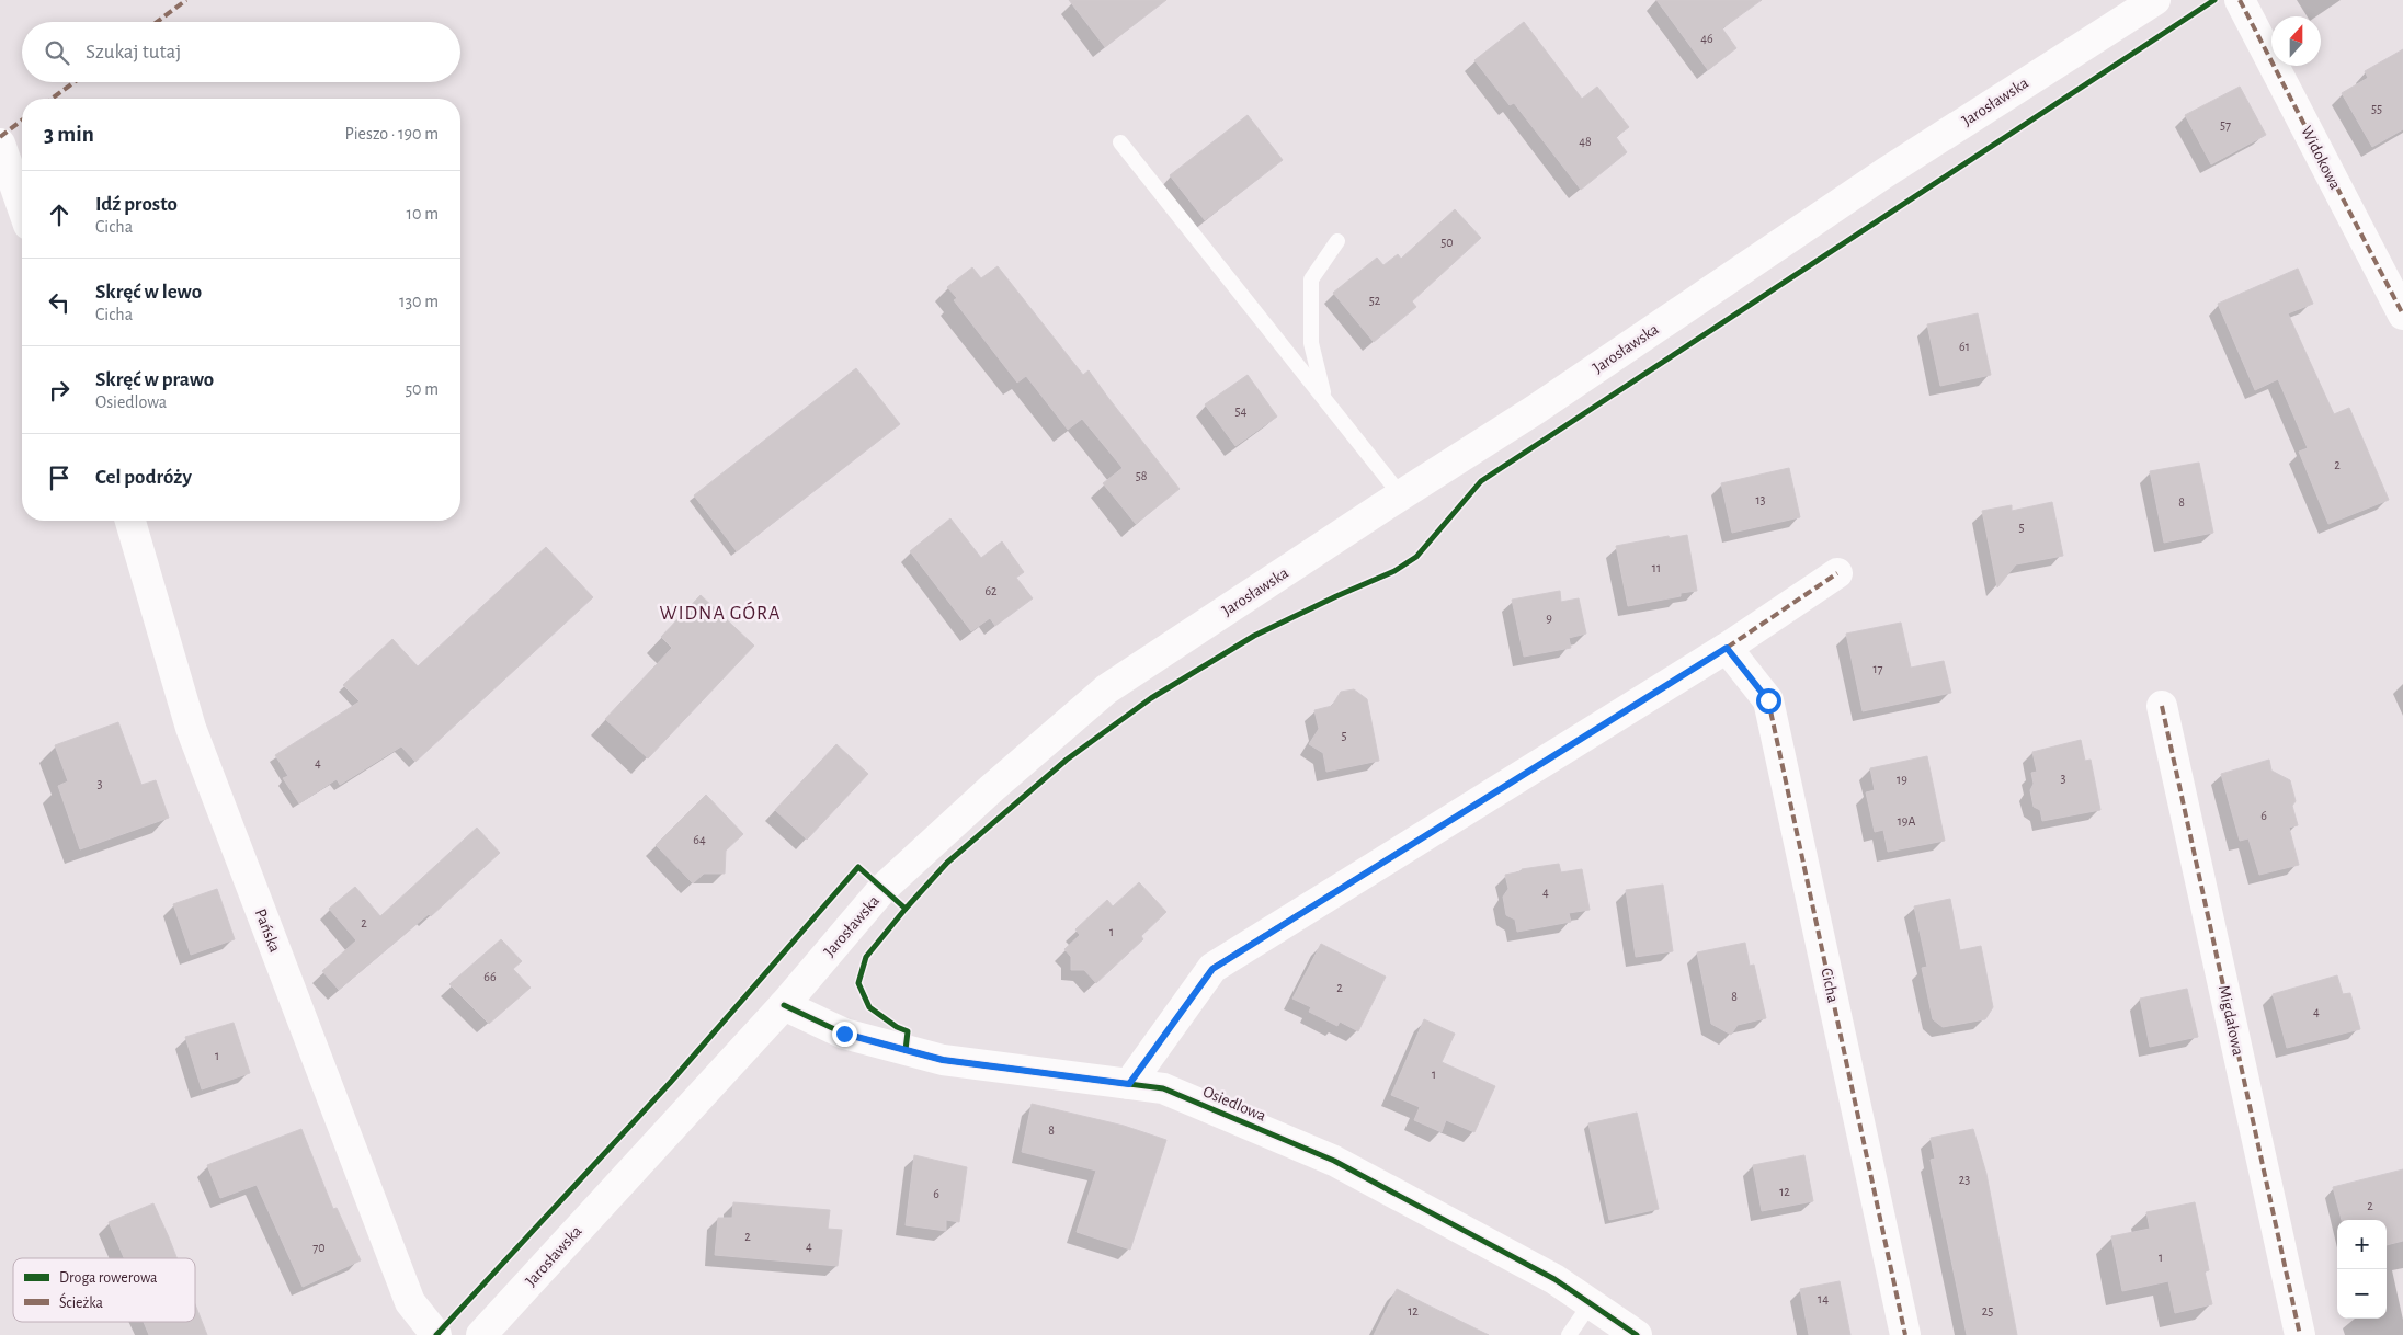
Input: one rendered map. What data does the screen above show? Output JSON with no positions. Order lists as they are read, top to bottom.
{
  "streets": {
    "street": [
      "Jarosławska",
      "Widokowa",
      "Pańska",
      "Cicha",
      "Migdałowa",
      "Osiedlowa"
    ]
  },
  "crossings": [
    ["Jarosławska", "Osiedlowa"]
  ],
  "districts": ["WIDNA GÓRA"],
  "house_numbers": [
    "46",
    "55",
    "57",
    "48",
    "50",
    "52",
    "61",
    "54",
    "2",
    "58",
    "13",
    "8",
    "5",
    "11",
    "62",
    "9",
    "17",
    "5",
    "4",
    "3",
    "19",
    "3",
    "6",
    "19A",
    "64",
    "4",
    "2",
    "1",
    "66",
    "2",
    "8",
    "4",
    "1",
    "1",
    "8",
    "23",
    "12",
    "6",
    "2",
    "2",
    "4",
    "70",
    "1",
    "14",
    "12",
    "25"
  ],
  "legend": ["Droga rowerowa", "Ścieżka"],
  "north": "top",
  "page": {
    "search": "Szukaj tutaj",
    "heading": ["3 min", "Pieszo · 190 m"],
    "list": [
      ["Idź prosto", "Cicha", "10 m"],
      ["Skręć w lewo", "Cicha", "130 m"],
      ["Skręć w prawo", "Osiedlowa", "50 m"],
      "Cel podróży"
    ],
    "map_buttons": ["+", "−"]
  }
}
